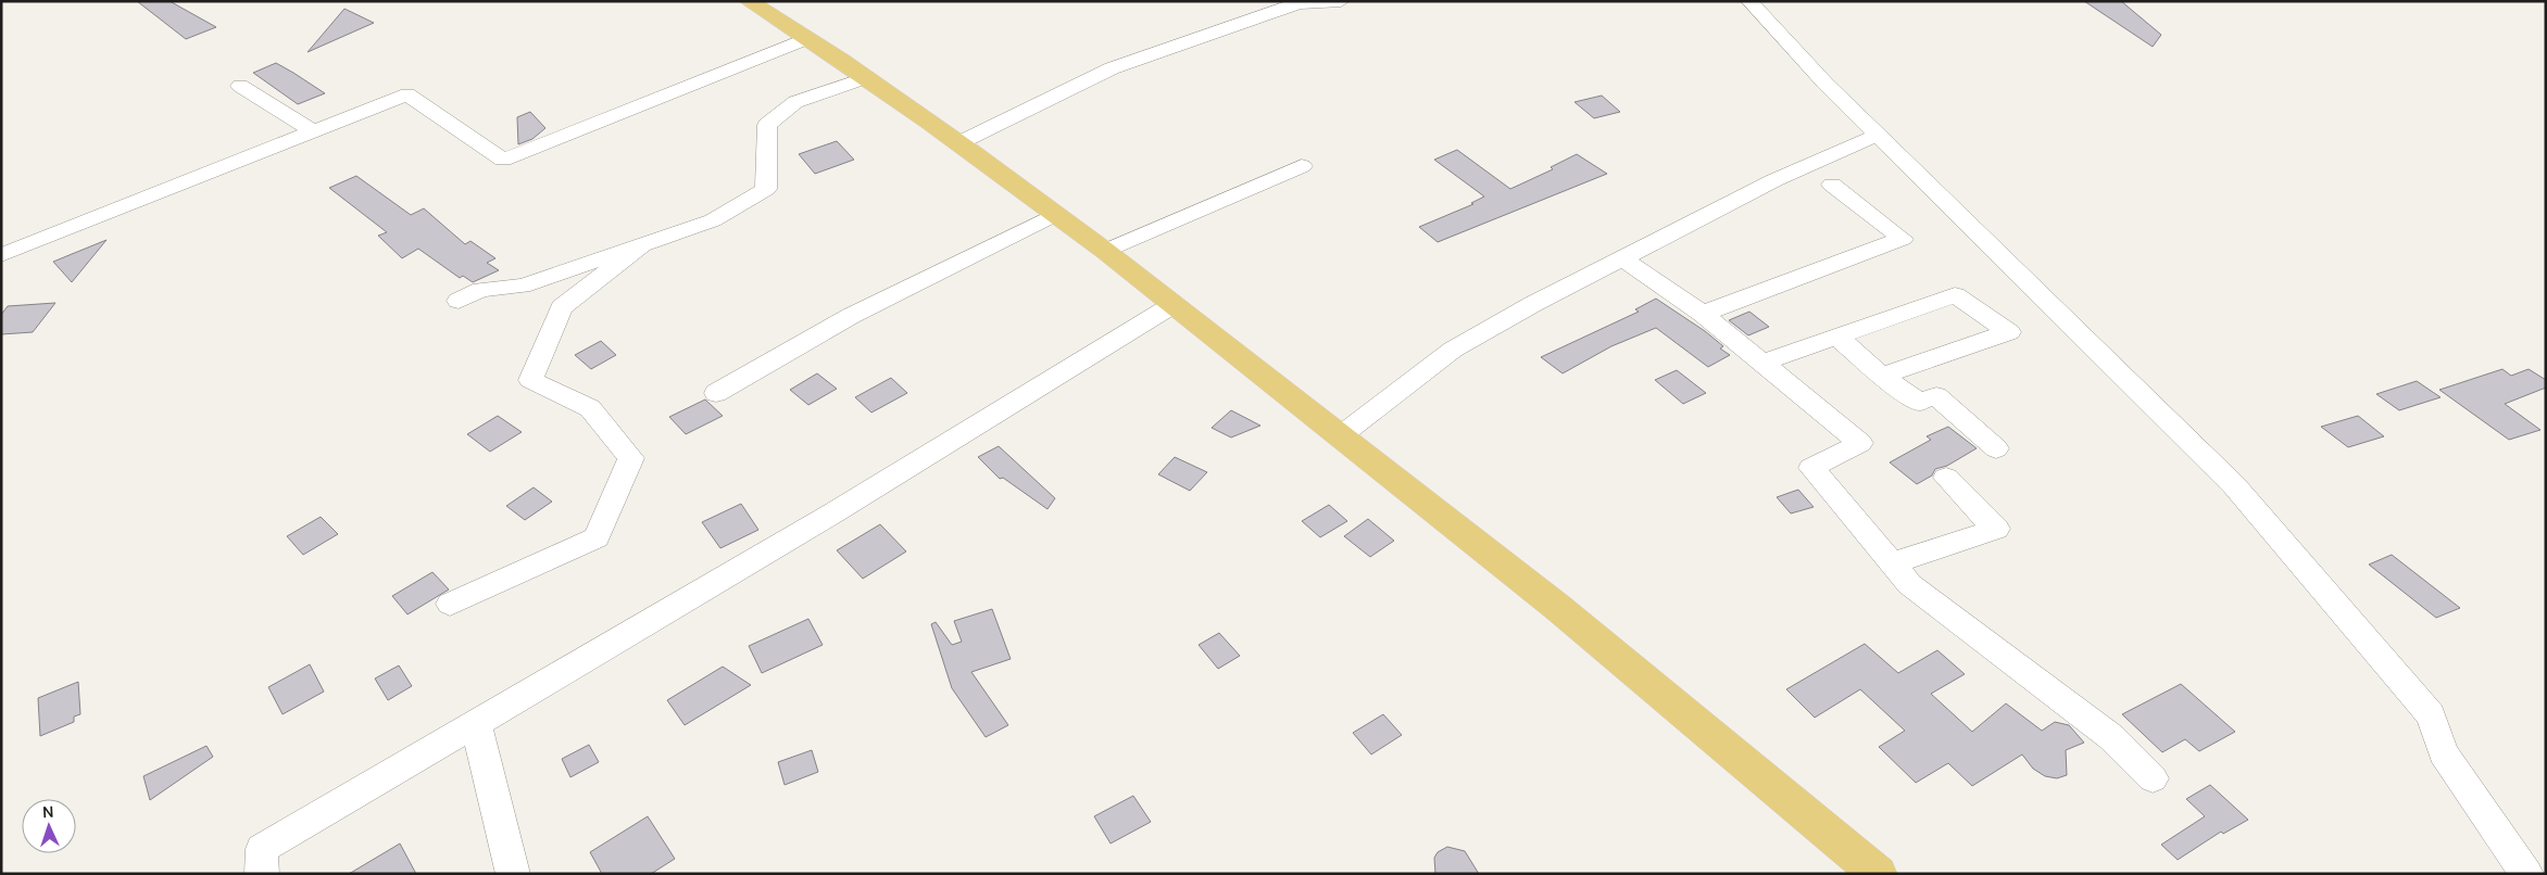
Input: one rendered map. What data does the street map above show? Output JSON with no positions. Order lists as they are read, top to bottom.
{
  "north": "top"
}
